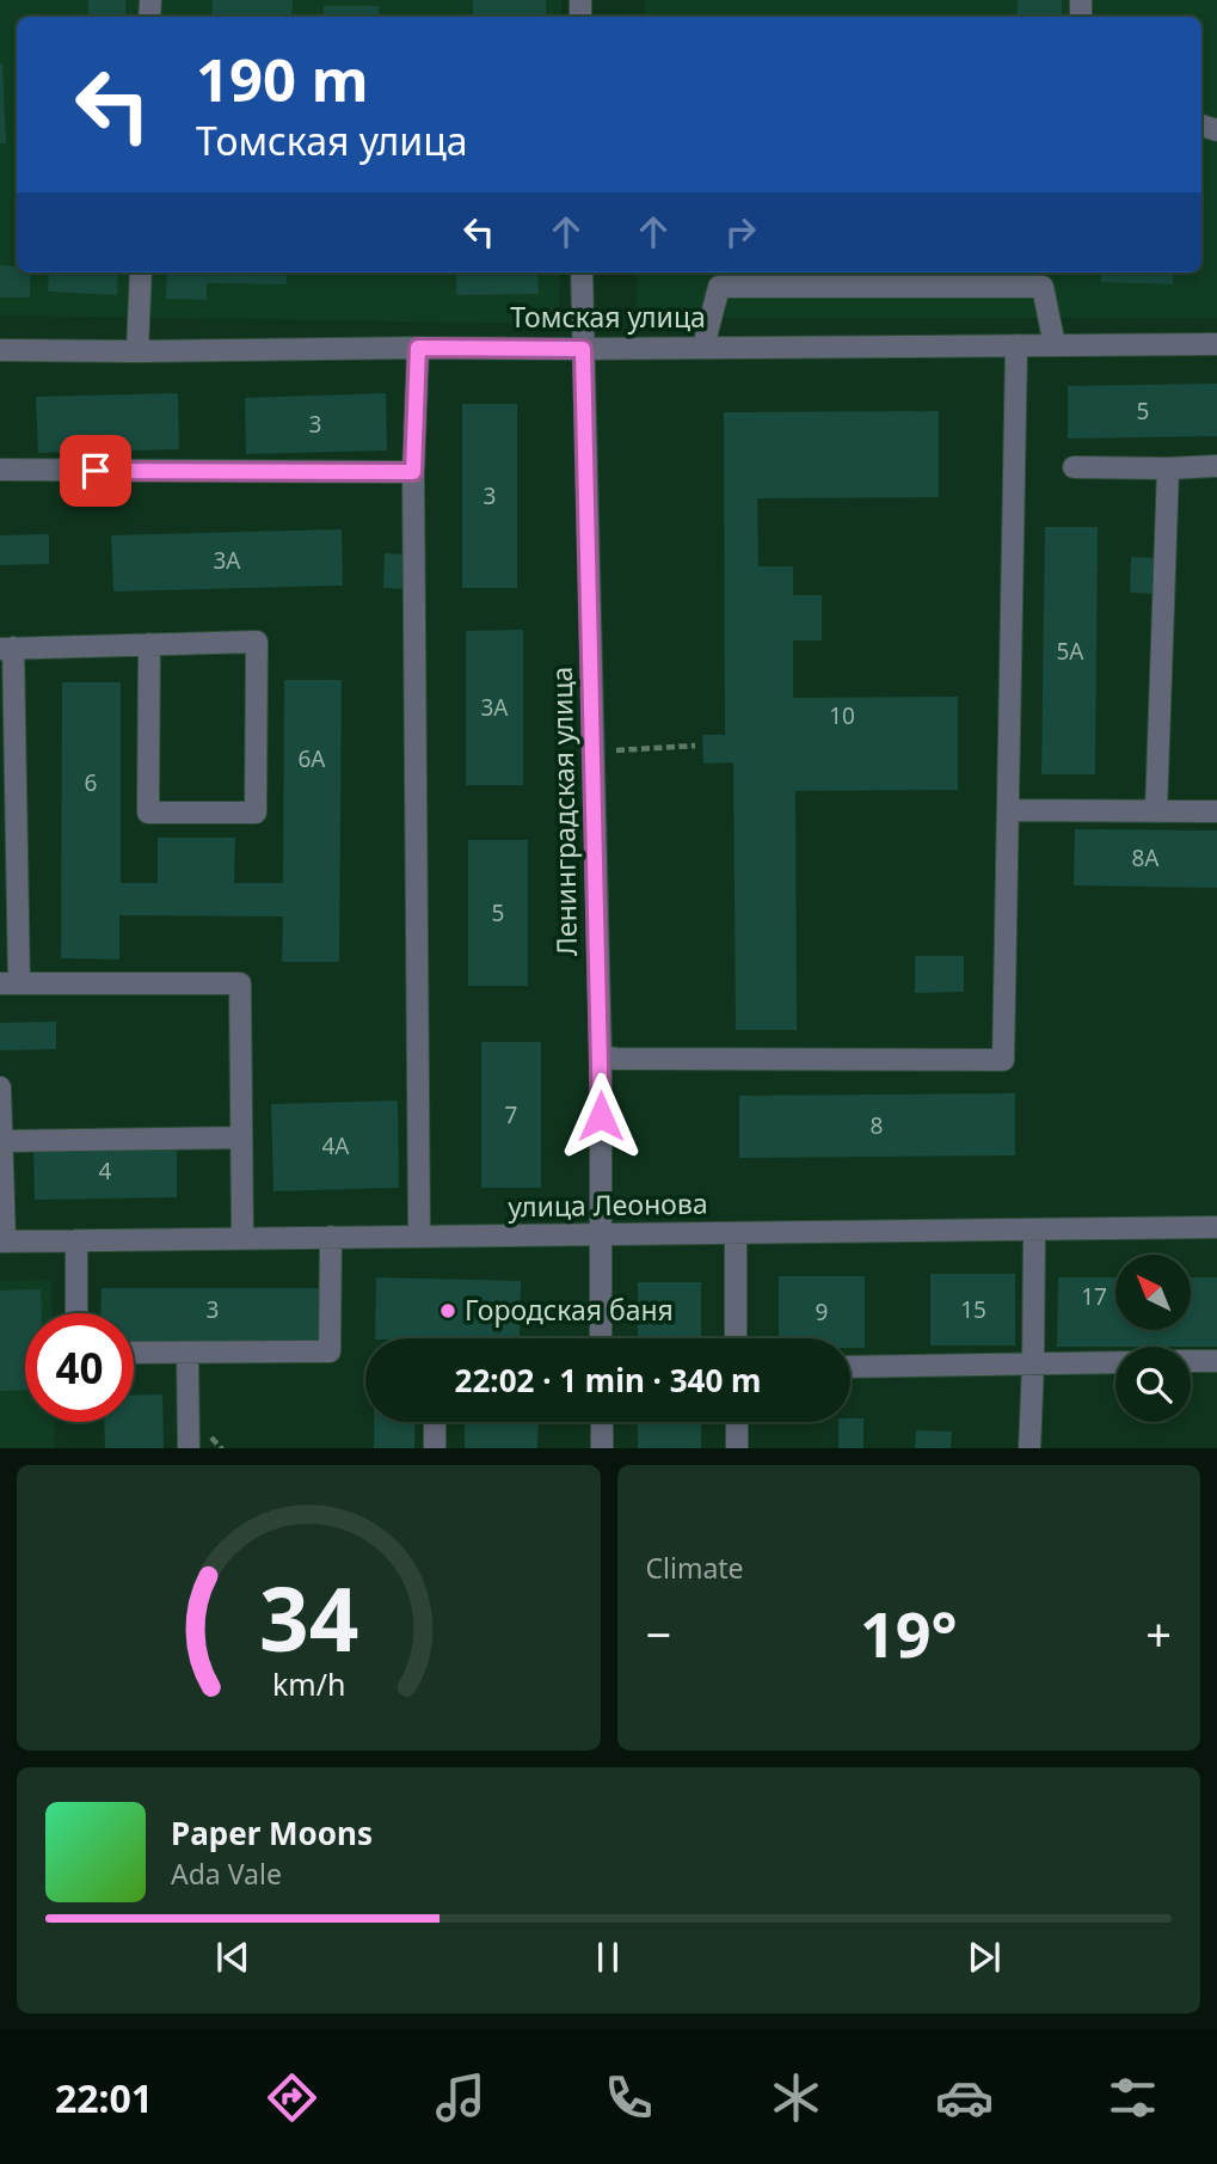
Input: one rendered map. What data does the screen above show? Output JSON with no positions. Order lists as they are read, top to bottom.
{
  "streets": {
    "street": ["Томская улица", "Ленинградская улица", "улица Леонова"]
  },
  "crossings": [
    ["Томская улица", "Ленинградская улица"],
    ["Ленинградская улица", "улица Леонова"]
  ],
  "places": ["Городская баня"],
  "house_numbers": [
    "5",
    "3",
    "3",
    "3А",
    "5А",
    "3А",
    "10",
    "6А",
    "6",
    "8А",
    "5",
    "7",
    "8",
    "4А",
    "4",
    "17",
    "3",
    "15",
    "9"
  ],
  "north": "top left",
  "page": {
    "turn": ["190 m", "Томская улица"],
    "limit": "40",
    "trip": "22:02 · 1 min · 340 m",
    "tile": "Climate",
    "heat": ["−", "19°", "+"],
    "song": ["Paper Moons", "Ada Vale"],
    "tabs": "22:01",
    "gauge": ["34", "km/h"]
  }
}
